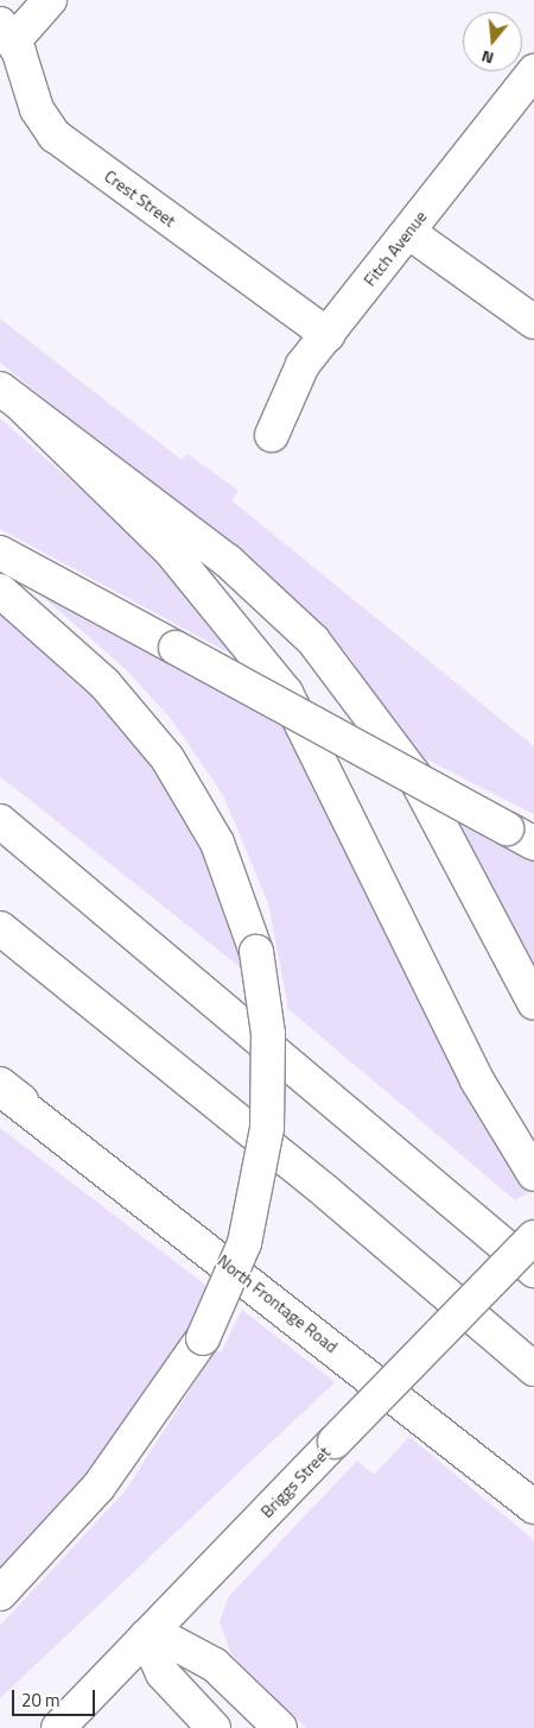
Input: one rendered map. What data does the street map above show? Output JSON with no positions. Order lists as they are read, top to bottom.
{
  "streets": {
    "main road": [
      "Crest Street",
      "Fitch Avenue",
      "North Frontage Road",
      "Briggs Street"
    ]
  },
  "crossings": [
    ["Crest Street", "Fitch Avenue"]
  ],
  "scale_bar": "20 m",
  "north": "bottom"
}
